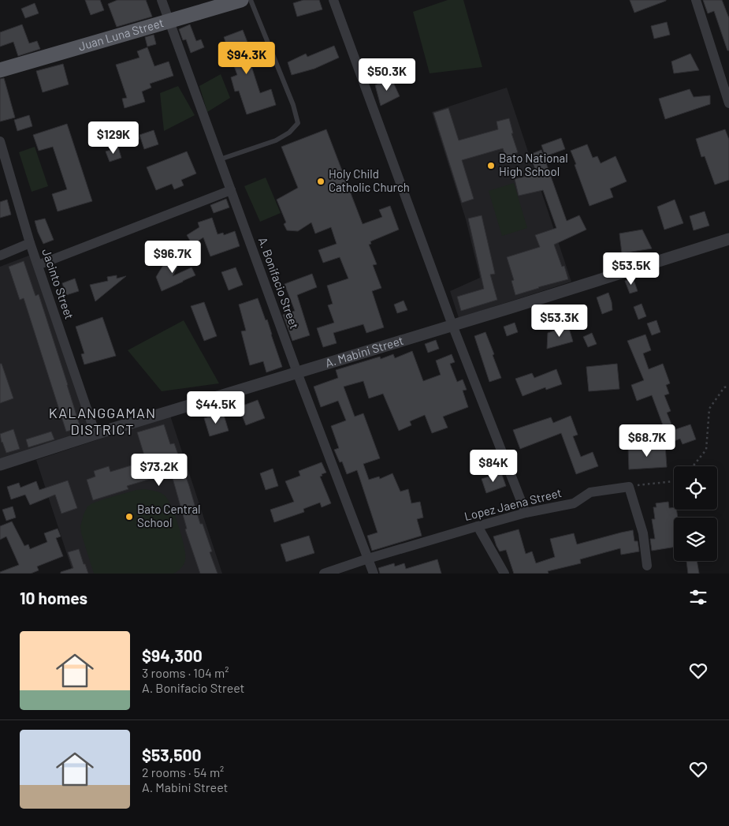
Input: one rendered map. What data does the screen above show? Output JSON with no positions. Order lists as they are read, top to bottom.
{
  "streets": {
    "main road": ["Juan Luna Street"],
    "street": [
      "A. Bonifacio Street",
      "Jacinto Street",
      "A. Mabini Street",
      "Lopez Jaena Street"
    ]
  },
  "crossings": [
    ["Juan Luna Street", "A. Bonifacio Street"],
    ["A. Bonifacio Street", "A. Mabini Street"],
    ["A. Bonifacio Street", "Lopez Jaena Street"],
    ["Jacinto Street", "A. Mabini Street"]
  ],
  "districts": ["KALANGGAMAN DISTRICT"],
  "places": ["Bato National High School", "Holy Child Catholic Church", "Bato Central School"],
  "page": {
    "price": [
      "$94.3K",
      "$50.3K",
      "$129K",
      "$96.7K",
      "$53.5K",
      "$53.3K",
      "$44.5K",
      "$68.7K",
      "$84K",
      "$73.2K"
    ],
    "heading": "10 homes",
    "list": [
      {
        "name": "$94,300",
        "note": "3 rooms · 104 m² · A. Bonifacio Street"
      },
      {
        "name": "$53,500",
        "note": "2 rooms · 54 m² · A. Mabini Street"
      }
    ]
  }
}
